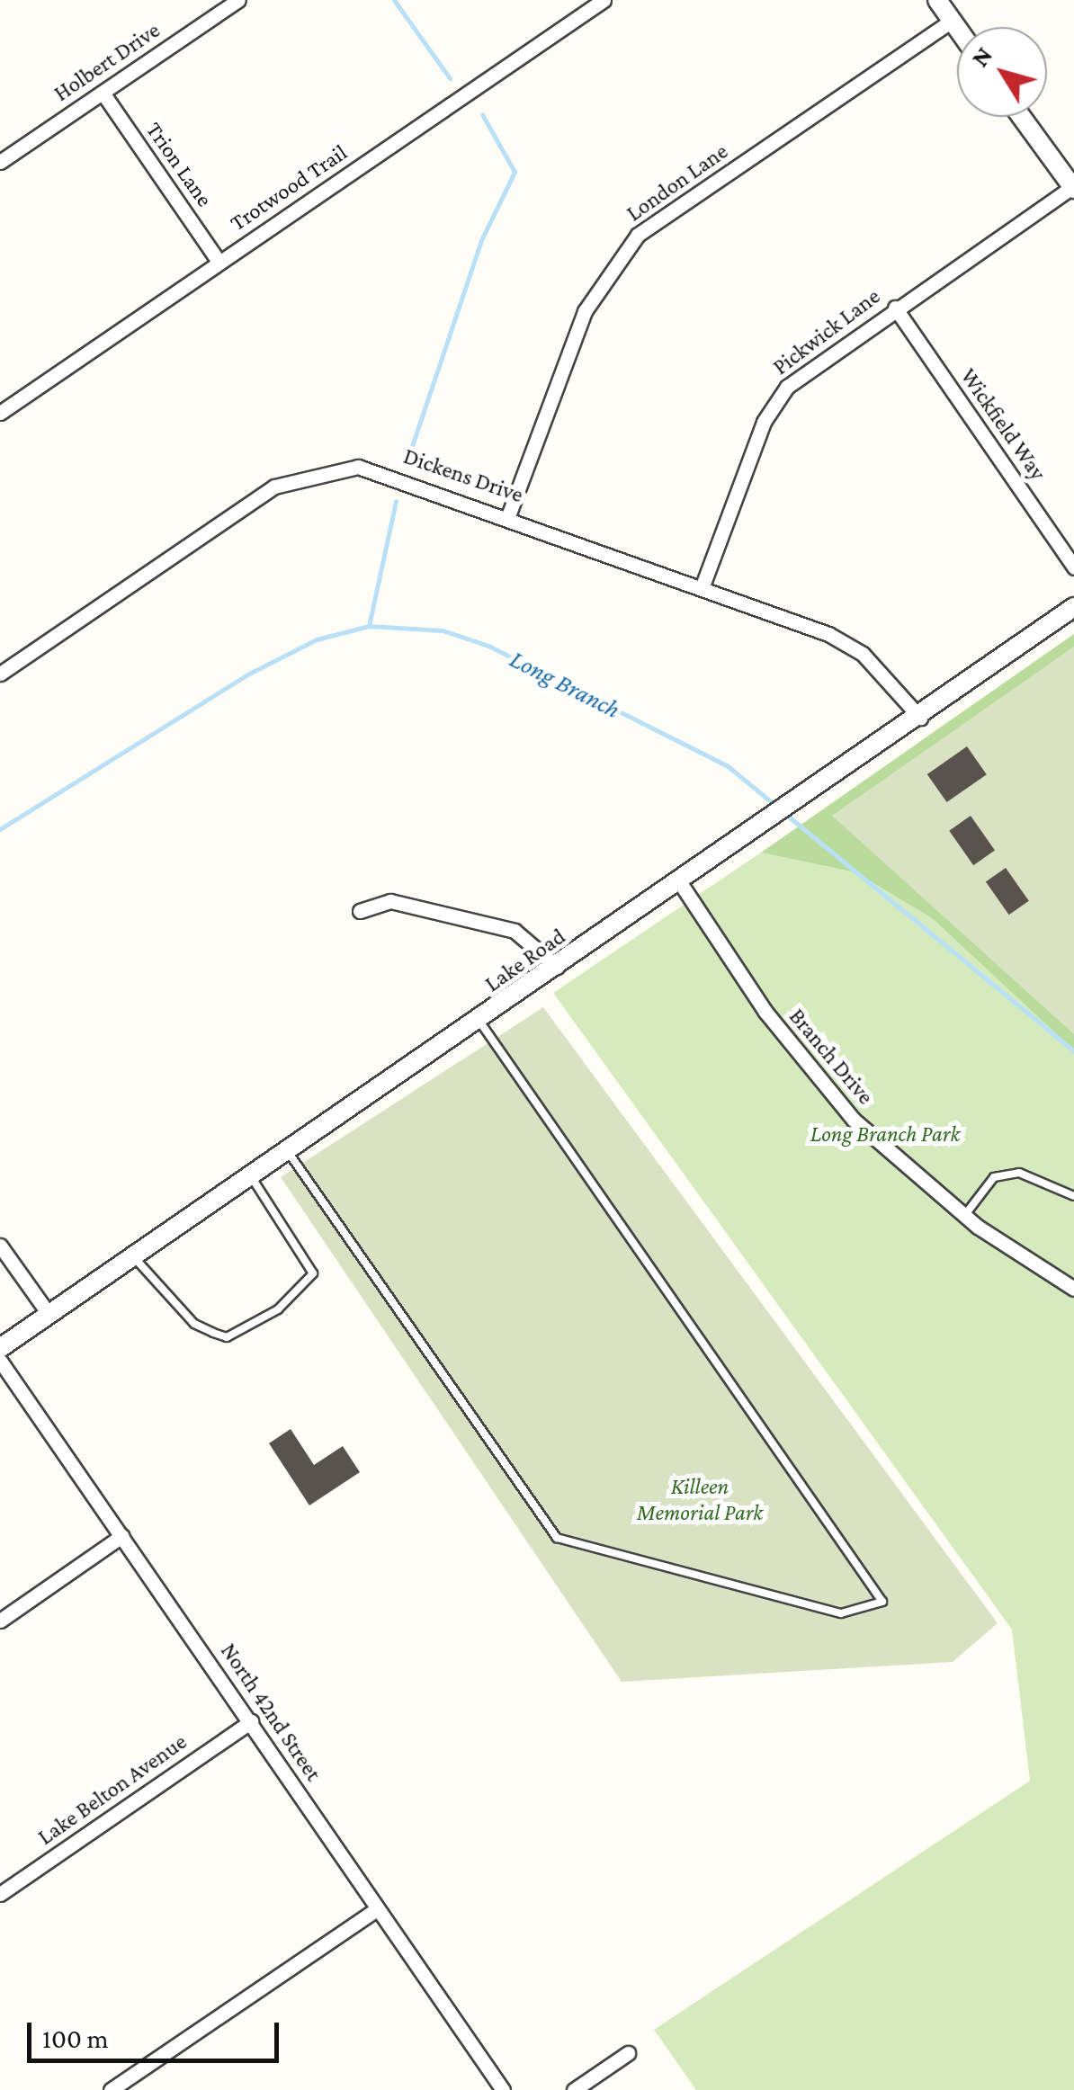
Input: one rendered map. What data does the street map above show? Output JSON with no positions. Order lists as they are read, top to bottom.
{
  "streets": {
    "street": [
      "Holbert Drive",
      "Trion Lane",
      "London Lane",
      "Trotwood Trail",
      "Pickwick Lane",
      "Wickfield Way",
      "Dickens Drive",
      "Lake Road",
      "Branch Drive",
      "North 42nd Street",
      "Lake Belton Avenue"
    ]
  },
  "crossings": [
    ["Holbert Drive", "Trion Lane"],
    ["Trion Lane", "Trotwood Trail"],
    ["London Lane", "Dickens Drive"],
    ["Pickwick Lane", "Wickfield Way"],
    ["Pickwick Lane", "Dickens Drive"],
    ["Dickens Drive", "Lake Road"],
    ["Lake Road", "Branch Drive"],
    ["North 42nd Street", "Lake Belton Avenue"]
  ],
  "water": ["Long Branch"],
  "parks": ["Long Branch Park", "Killeen Memorial Park"],
  "scale_bar": "100 m",
  "north": "top left"
}
